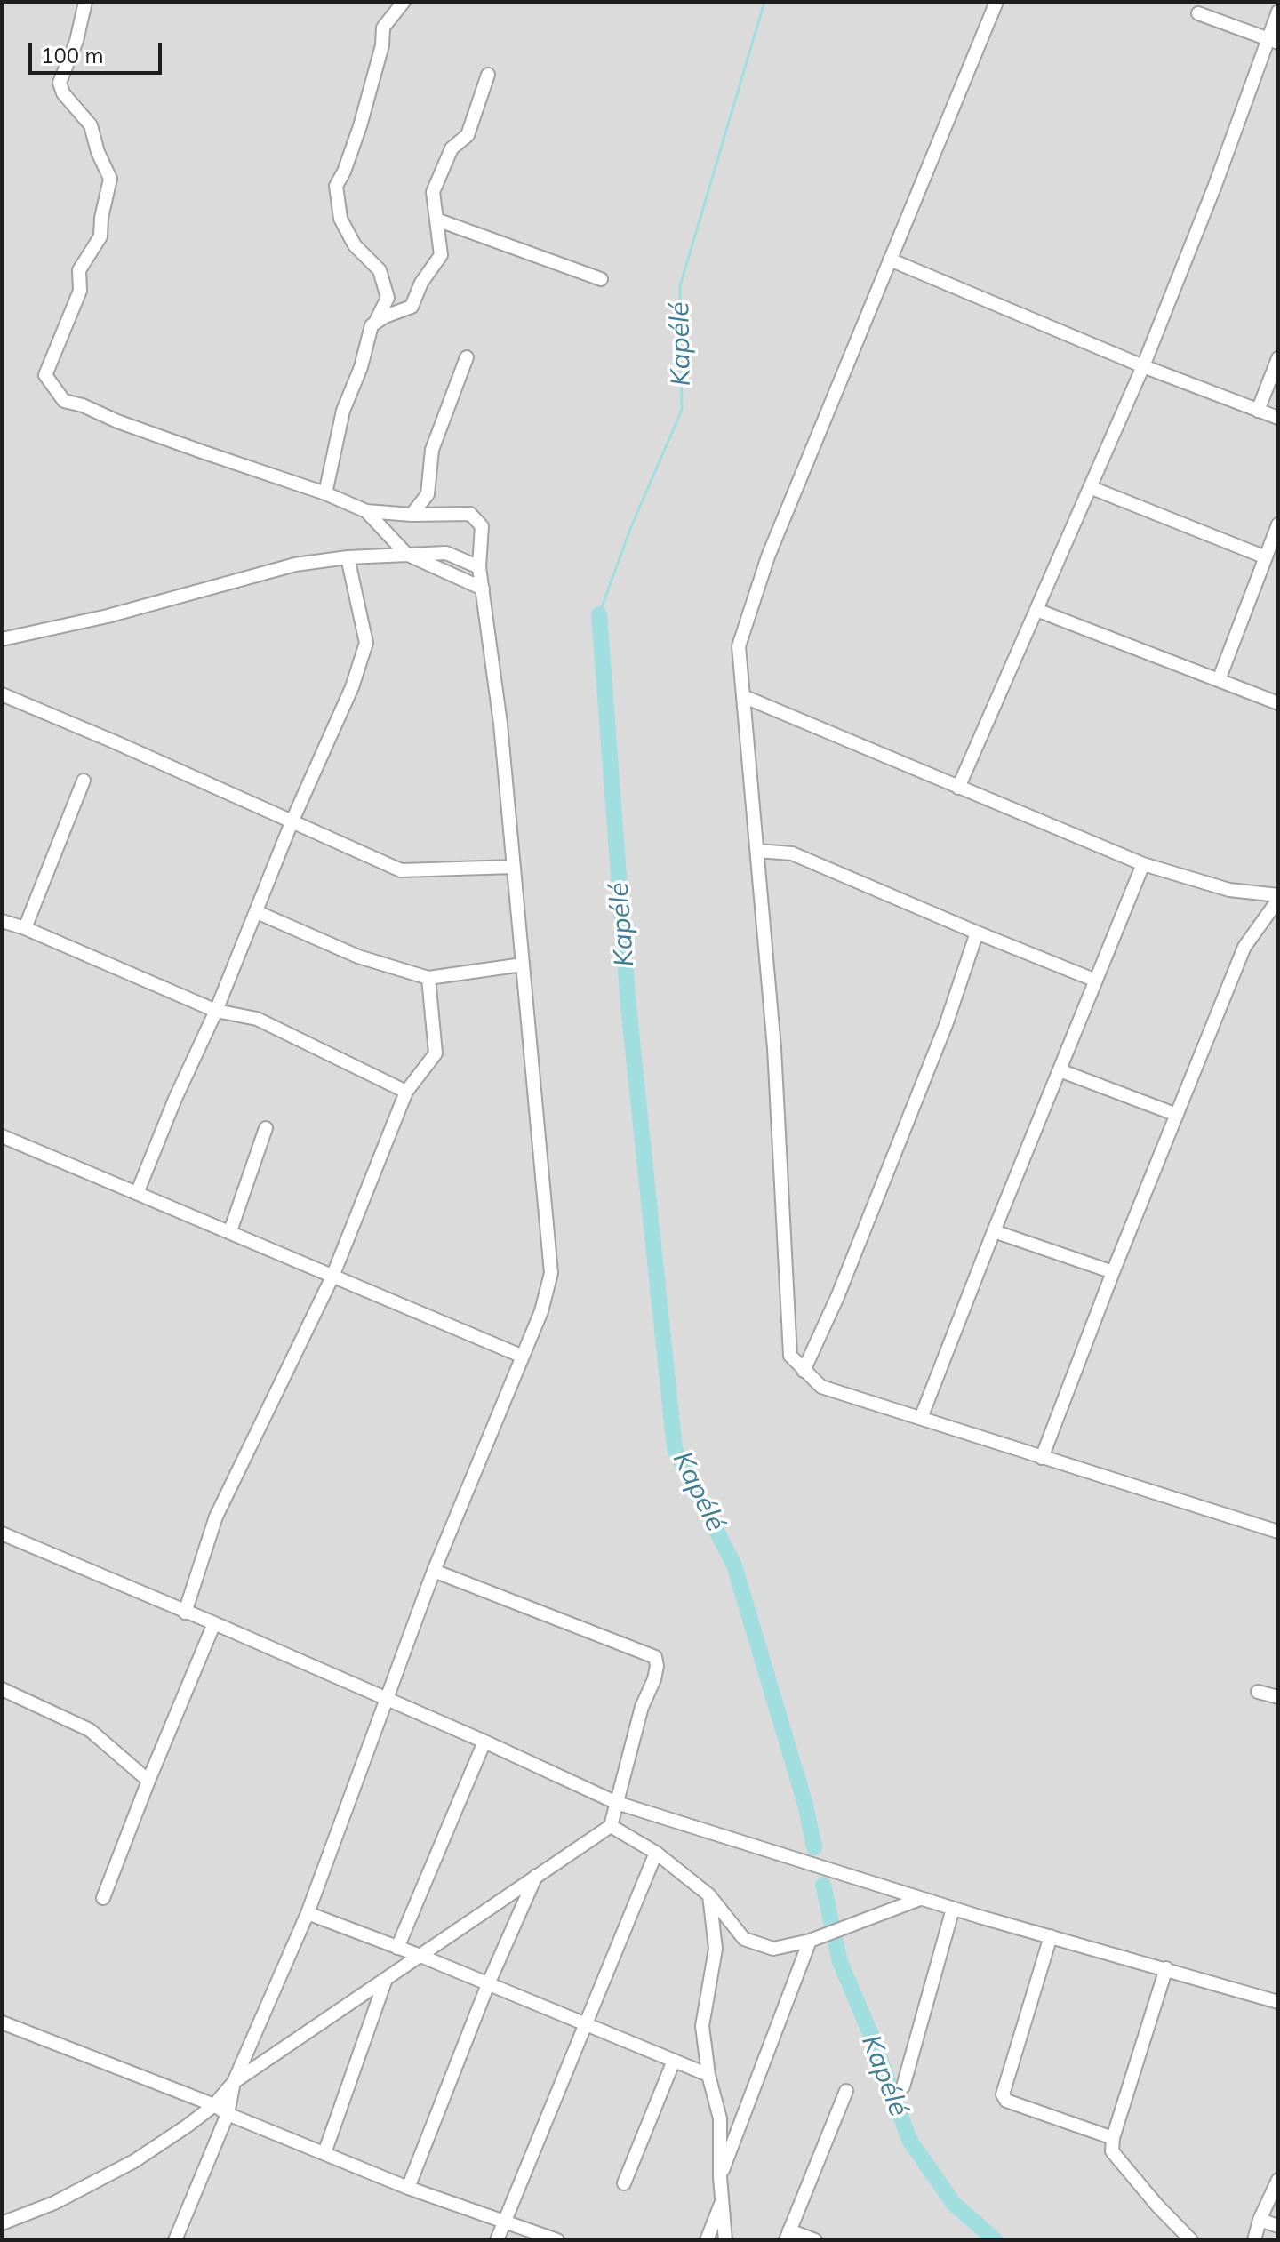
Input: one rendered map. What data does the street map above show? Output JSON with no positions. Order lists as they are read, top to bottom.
{
  "water": ["Kapélé"],
  "scale_bar": "100 m"
}
